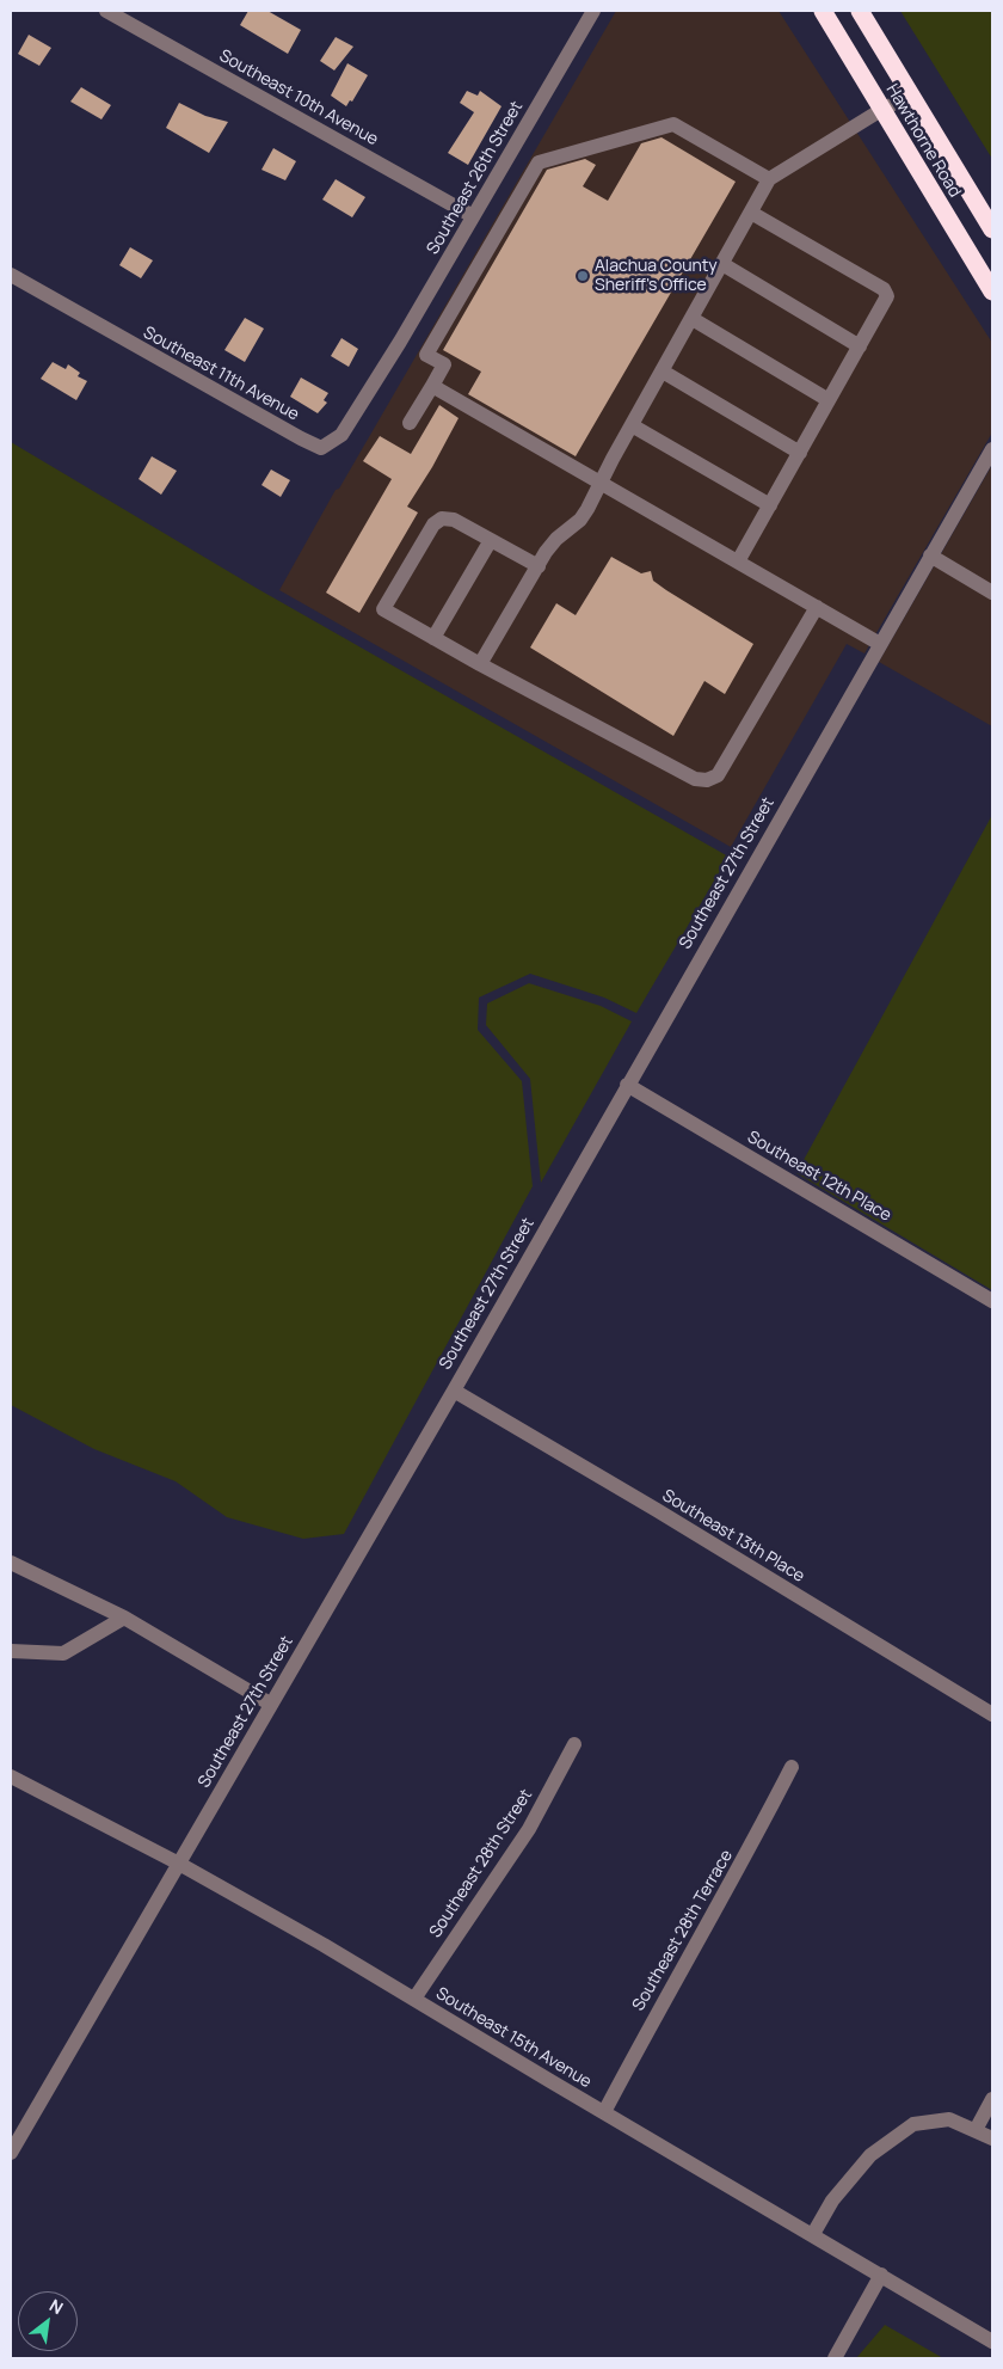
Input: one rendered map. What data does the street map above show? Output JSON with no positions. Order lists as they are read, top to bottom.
{
  "streets": {
    "highway": ["Hawthorne Road"],
    "street": [
      "Southeast 10th Avenue",
      "Southeast 26th Street",
      "Southeast 11th Avenue",
      "Southeast 27th Street",
      "Southeast 12th Place",
      "Southeast 13th Place",
      "Southeast 28th Street",
      "Southeast 28th Terrace",
      "Southeast 15th Avenue"
    ]
  },
  "crossings": [
    ["Southeast 10th Avenue", "Southeast 26th Street"],
    ["Southeast 26th Street", "Southeast 11th Avenue"],
    ["Southeast 27th Street", "Southeast 12th Place"],
    ["Southeast 27th Street", "Southeast 13th Place"],
    ["Southeast 27th Street", "Southeast 15th Avenue"],
    ["Southeast 28th Street", "Southeast 15th Avenue"],
    ["Southeast 28th Terrace", "Southeast 15th Avenue"]
  ],
  "places": ["Alachua County Sheriff's Office"],
  "north": "top right"
}
